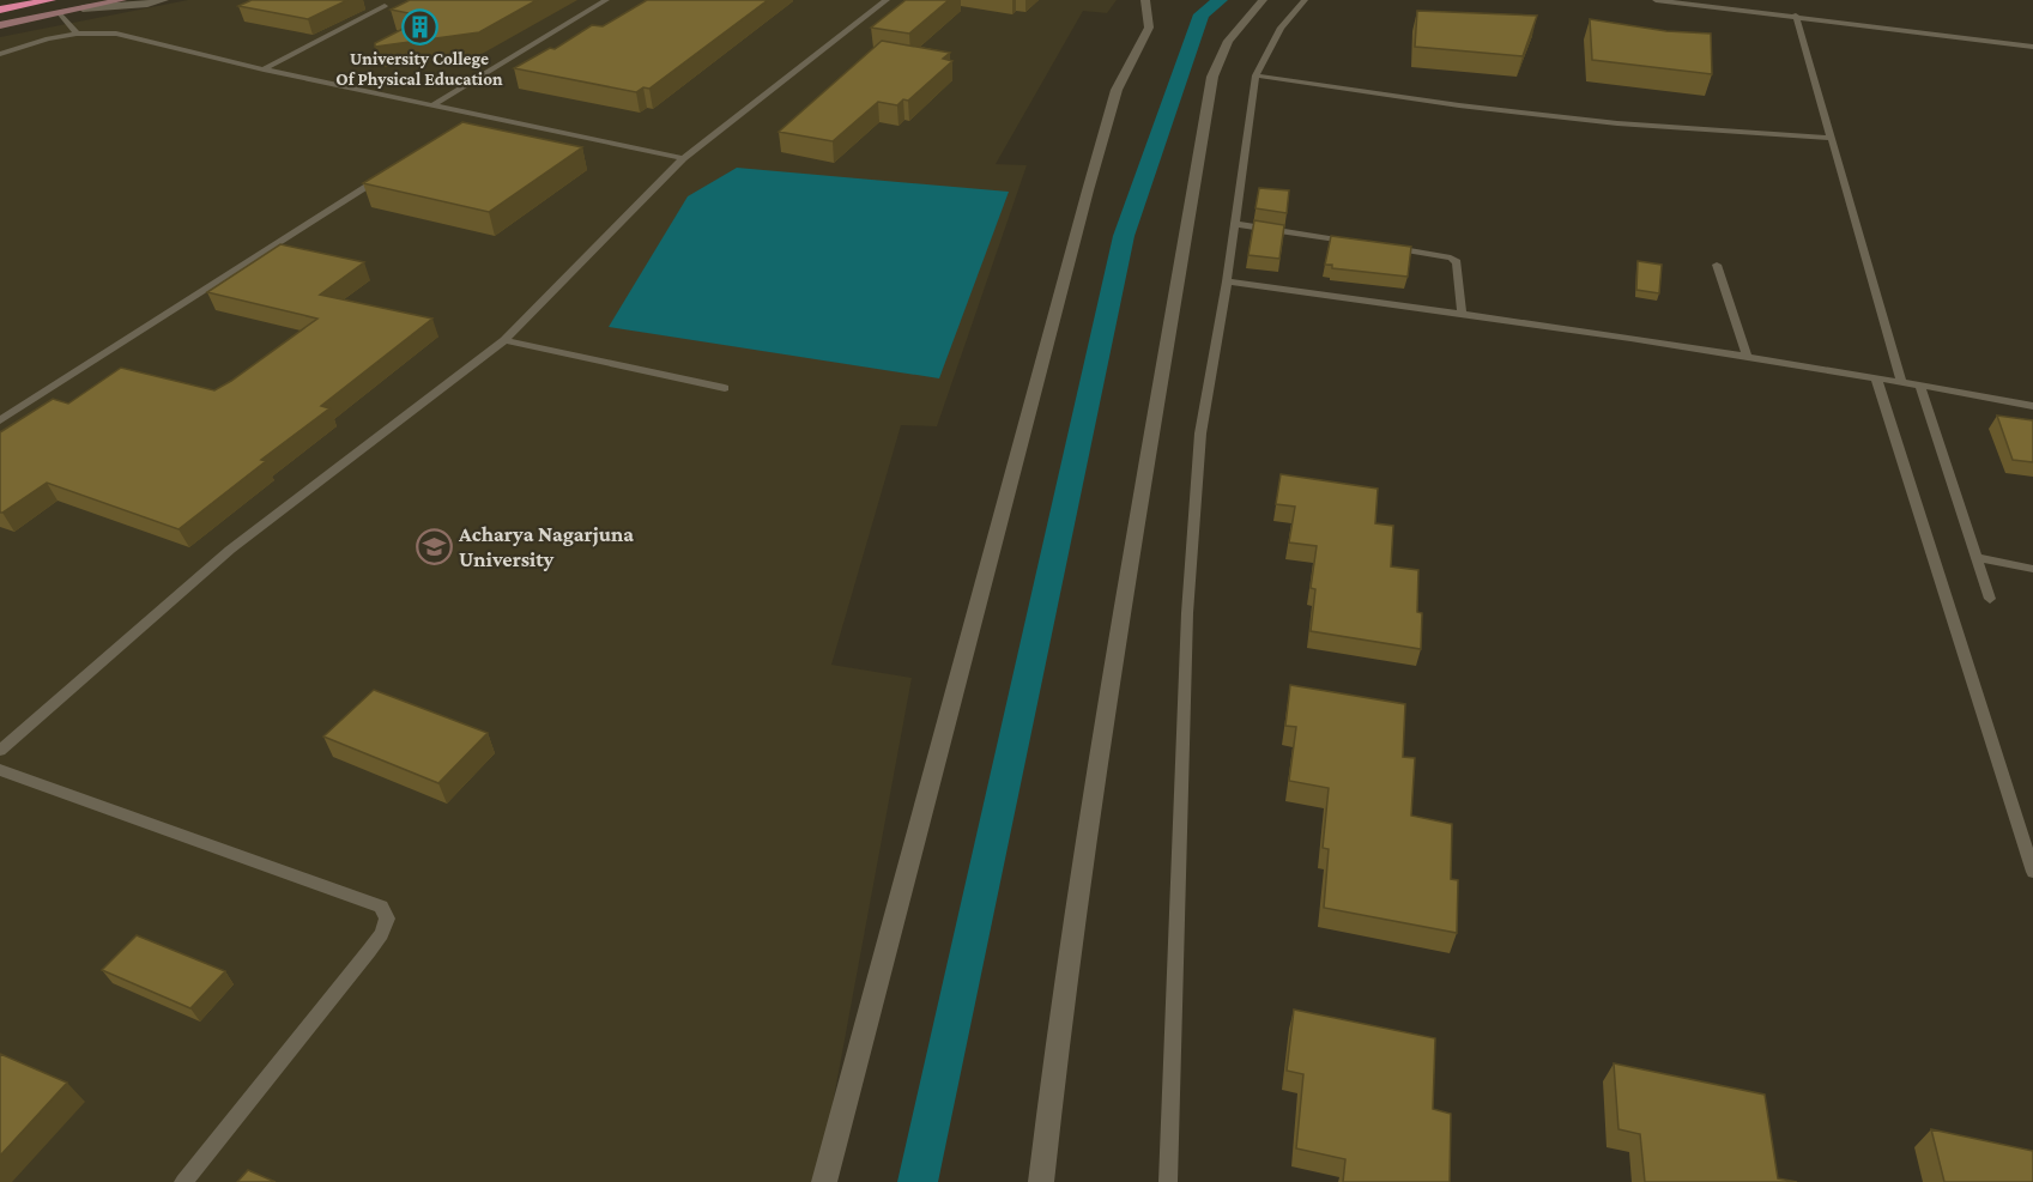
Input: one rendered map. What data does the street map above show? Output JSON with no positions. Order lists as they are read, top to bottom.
{
  "places": {
    "building": ["University College Of Physical Education"],
    "school or university": ["Acharya Nagarjuna University"]
  }
}
